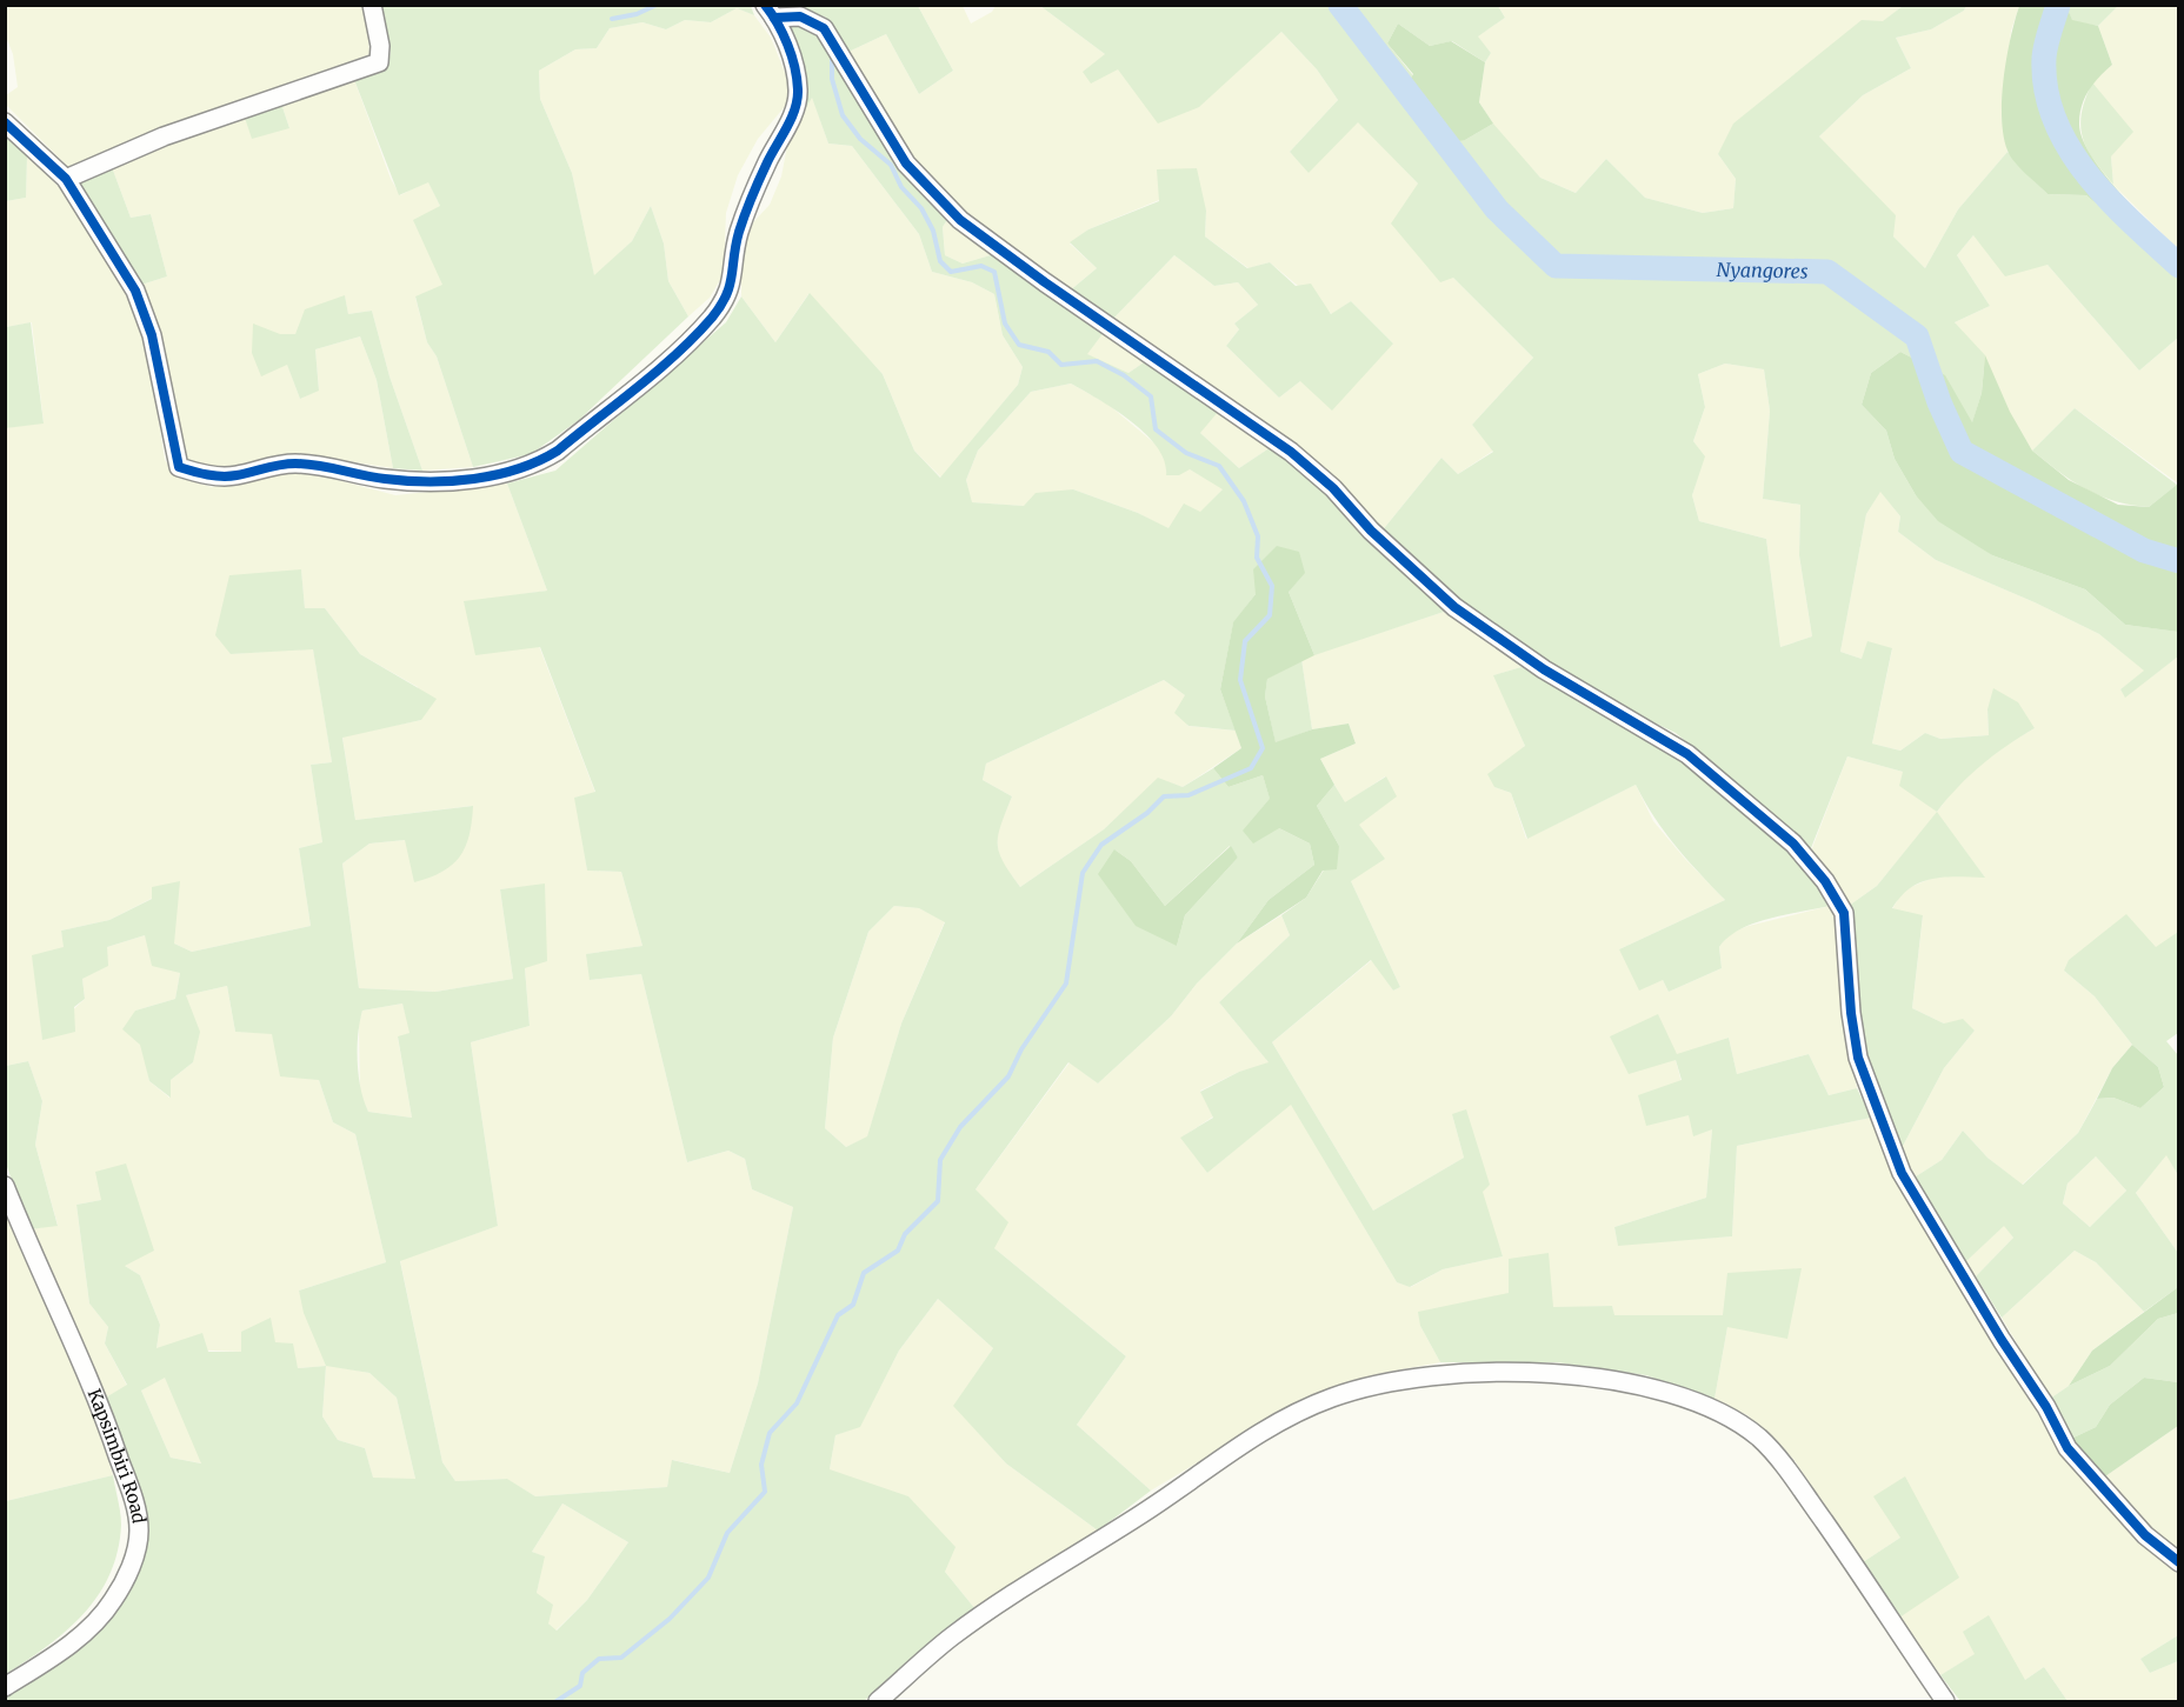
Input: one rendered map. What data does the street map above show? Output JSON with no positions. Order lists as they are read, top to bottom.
{
  "streets": {
    "street": ["Kapsimbiri Road"]
  },
  "water": ["Nyangores"]
}
